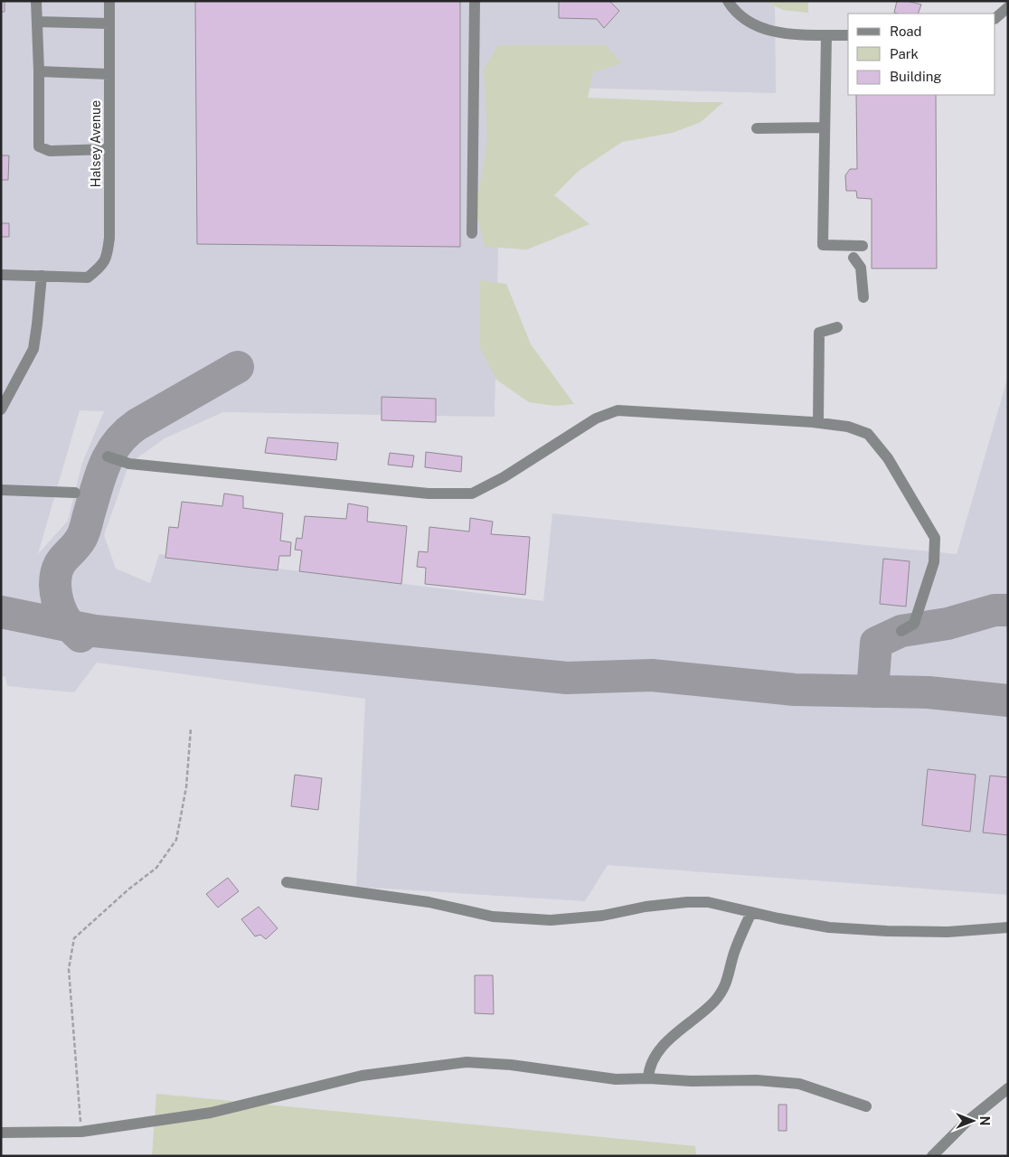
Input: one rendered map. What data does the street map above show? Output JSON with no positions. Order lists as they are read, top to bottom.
{
  "streets": {
    "street": ["Halsey Avenue"]
  },
  "legend": ["Road", "Park", "Building"],
  "north": "right"
}
